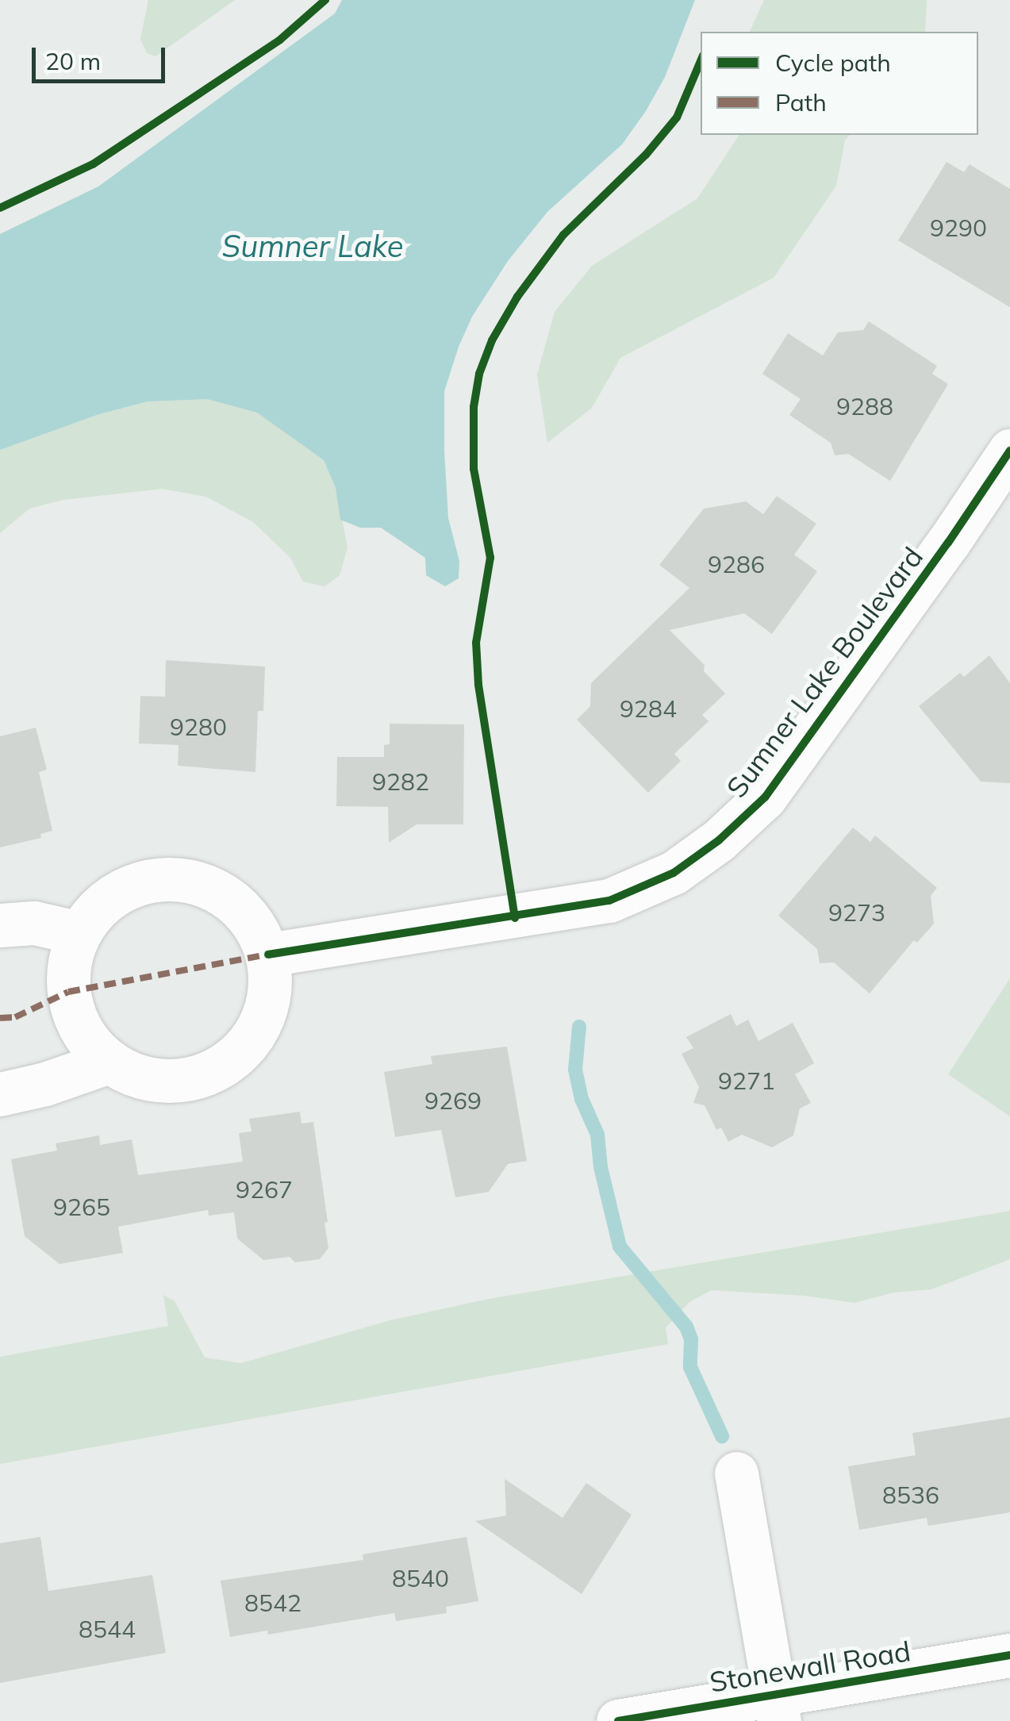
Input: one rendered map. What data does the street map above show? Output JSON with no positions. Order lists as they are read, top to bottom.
{
  "streets": {
    "street": ["Sumner Lake Boulevard", "Stonewall Road"]
  },
  "water": ["Sumner Lake"],
  "house_numbers": [
    "9290",
    "9288",
    "9286",
    "9284",
    "9280",
    "9282",
    "9273",
    "9271",
    "9269",
    "9267",
    "9265",
    "8536",
    "8540",
    "8542",
    "8544"
  ],
  "legend": ["Cycle path", "Path"],
  "scale_bar": "20 m"
}
